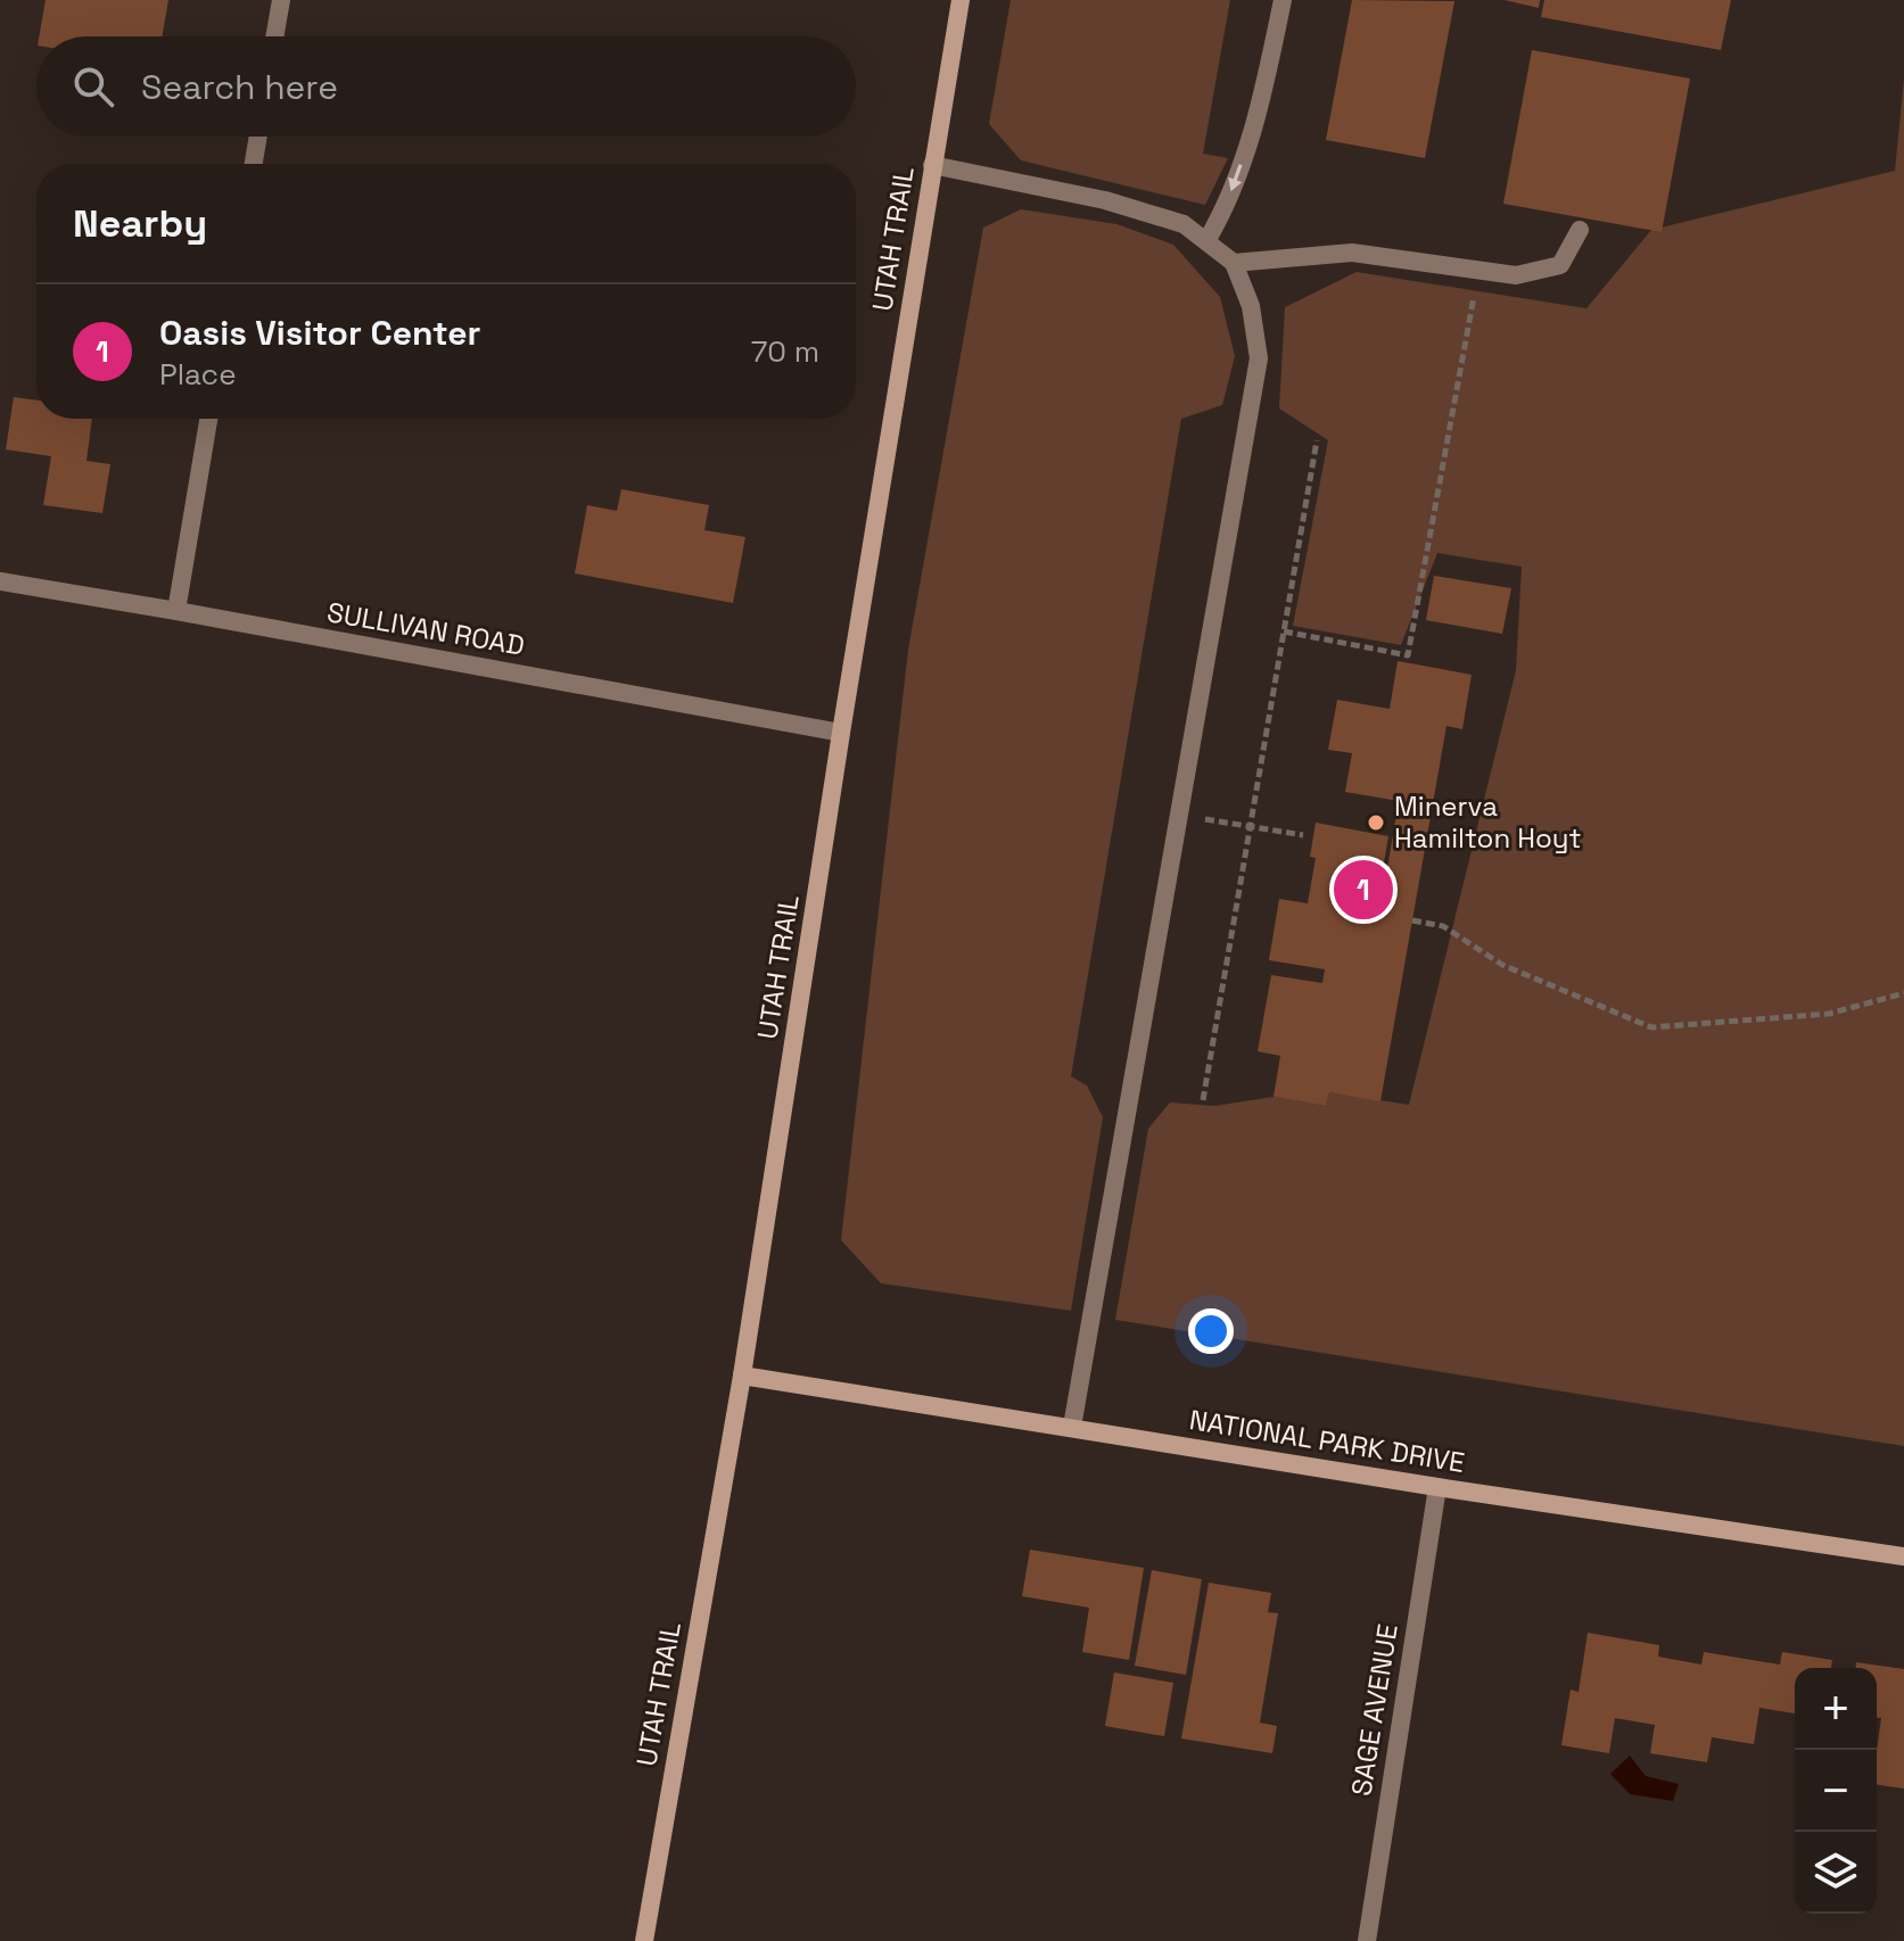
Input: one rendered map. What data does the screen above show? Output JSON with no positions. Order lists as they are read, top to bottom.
{
  "streets": {
    "main road": ["UTAH TRAIL", "NATIONAL PARK DRIVE"],
    "street": ["SULLIVAN ROAD", "SAGE AVENUE"]
  },
  "crossings": [
    ["UTAH TRAIL", "SULLIVAN ROAD"],
    ["UTAH TRAIL", "NATIONAL PARK DRIVE"],
    ["NATIONAL PARK DRIVE", "SAGE AVENUE"]
  ],
  "places": ["Minerva Hamilton Hoyt"],
  "page": {
    "search": "Search here",
    "heading": "Nearby",
    "list": [
      {
        "mark": "1",
        "name": "Oasis Visitor Center",
        "note": "Place",
        "value": "70 m"
      }
    ],
    "pins": "1",
    "map_buttons": ["+", "−"]
  }
}
